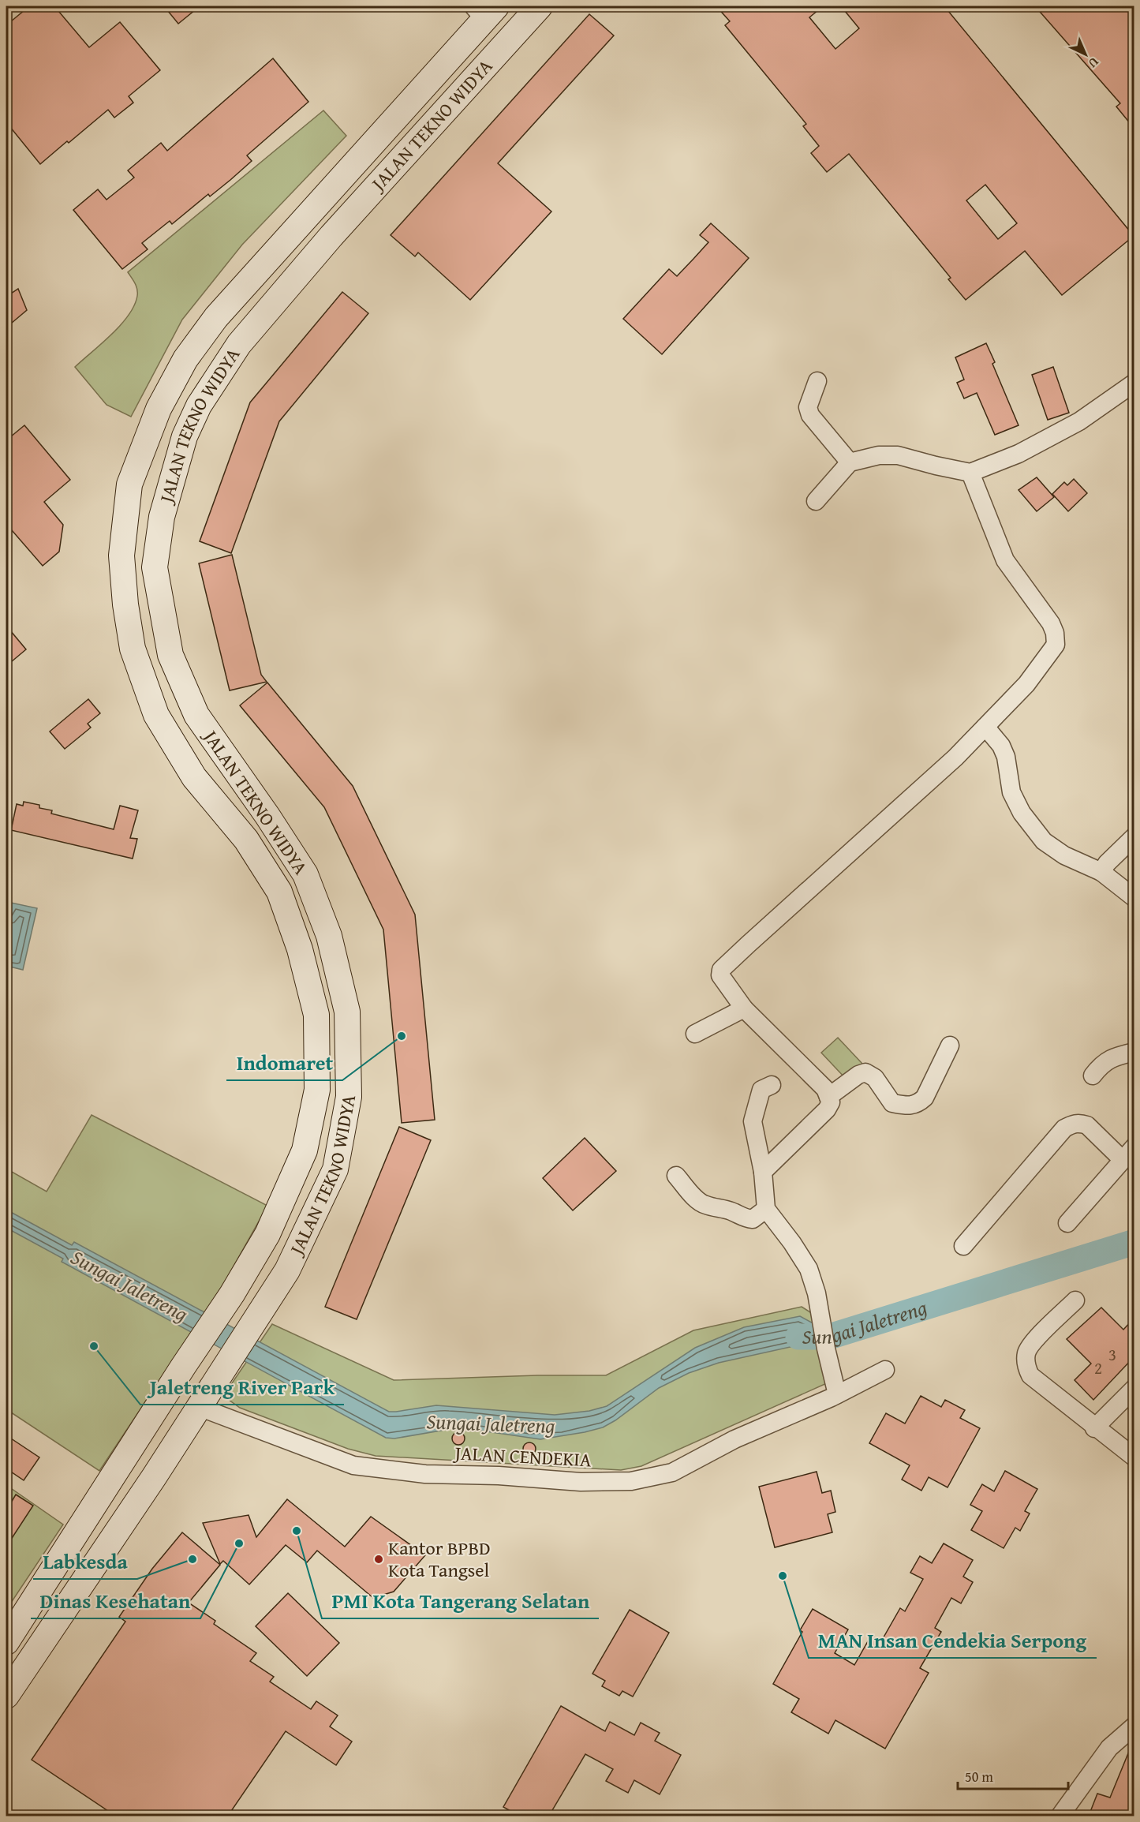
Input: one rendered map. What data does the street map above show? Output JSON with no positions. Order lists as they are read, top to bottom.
{
  "streets": {
    "main road": ["JALAN TEKNO WIDYA"],
    "street": ["JALAN CENDEKIA"]
  },
  "crossings": [
    ["JALAN TEKNO WIDYA", "JALAN CENDEKIA"]
  ],
  "water": ["Sungai Jaletreng"],
  "places": [
    "Indomaret",
    "Jaletreng River Park",
    "PMI Kota Tangerang Selatan",
    "Dinas Kesehatan",
    "Labkesda",
    "Kantor BPBD Kota Tangsel",
    "MAN Insan Cendekia Serpong"
  ],
  "house_numbers": ["3", "2"],
  "scale_bar": "50 m",
  "north": "bottom right"
}
